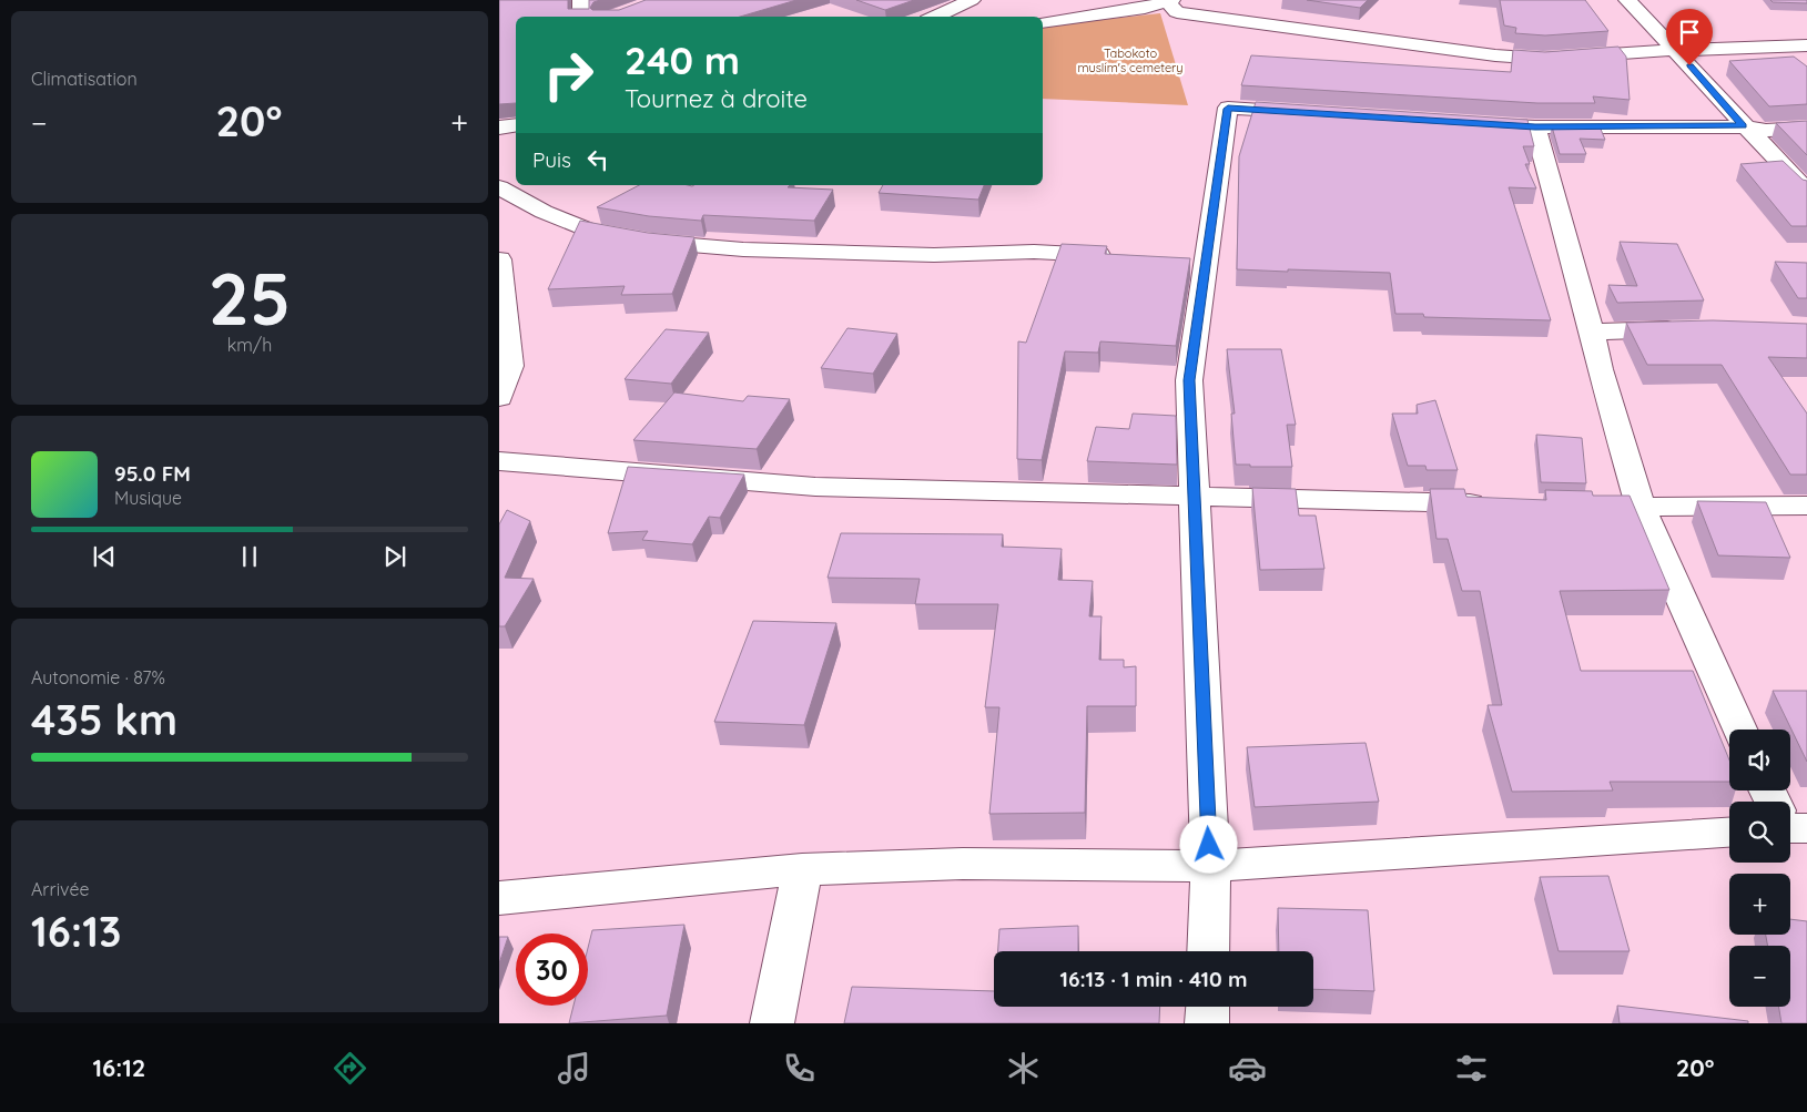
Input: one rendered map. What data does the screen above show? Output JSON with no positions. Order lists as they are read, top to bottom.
{
  "parks": ["Tabokoto muslim's cemetery"],
  "page": {
    "tile": [
      "Climatisation",
      ["25", "km/h"],
      ["Autonomie · 87%", "435 km"],
      ["Arrivée", "16:13"]
    ],
    "turn": ["240 m", "Tournez à droite"],
    "heat": ["−", "20°", "+"],
    "then": "Puis",
    "song": ["95.0 FM", "Musique"],
    "map_buttons": ["+", "−"],
    "limit": "30",
    "trip": "16:13 · 1 min · 410 m",
    "tabs": ["16:12", "20°"]
  }
}
